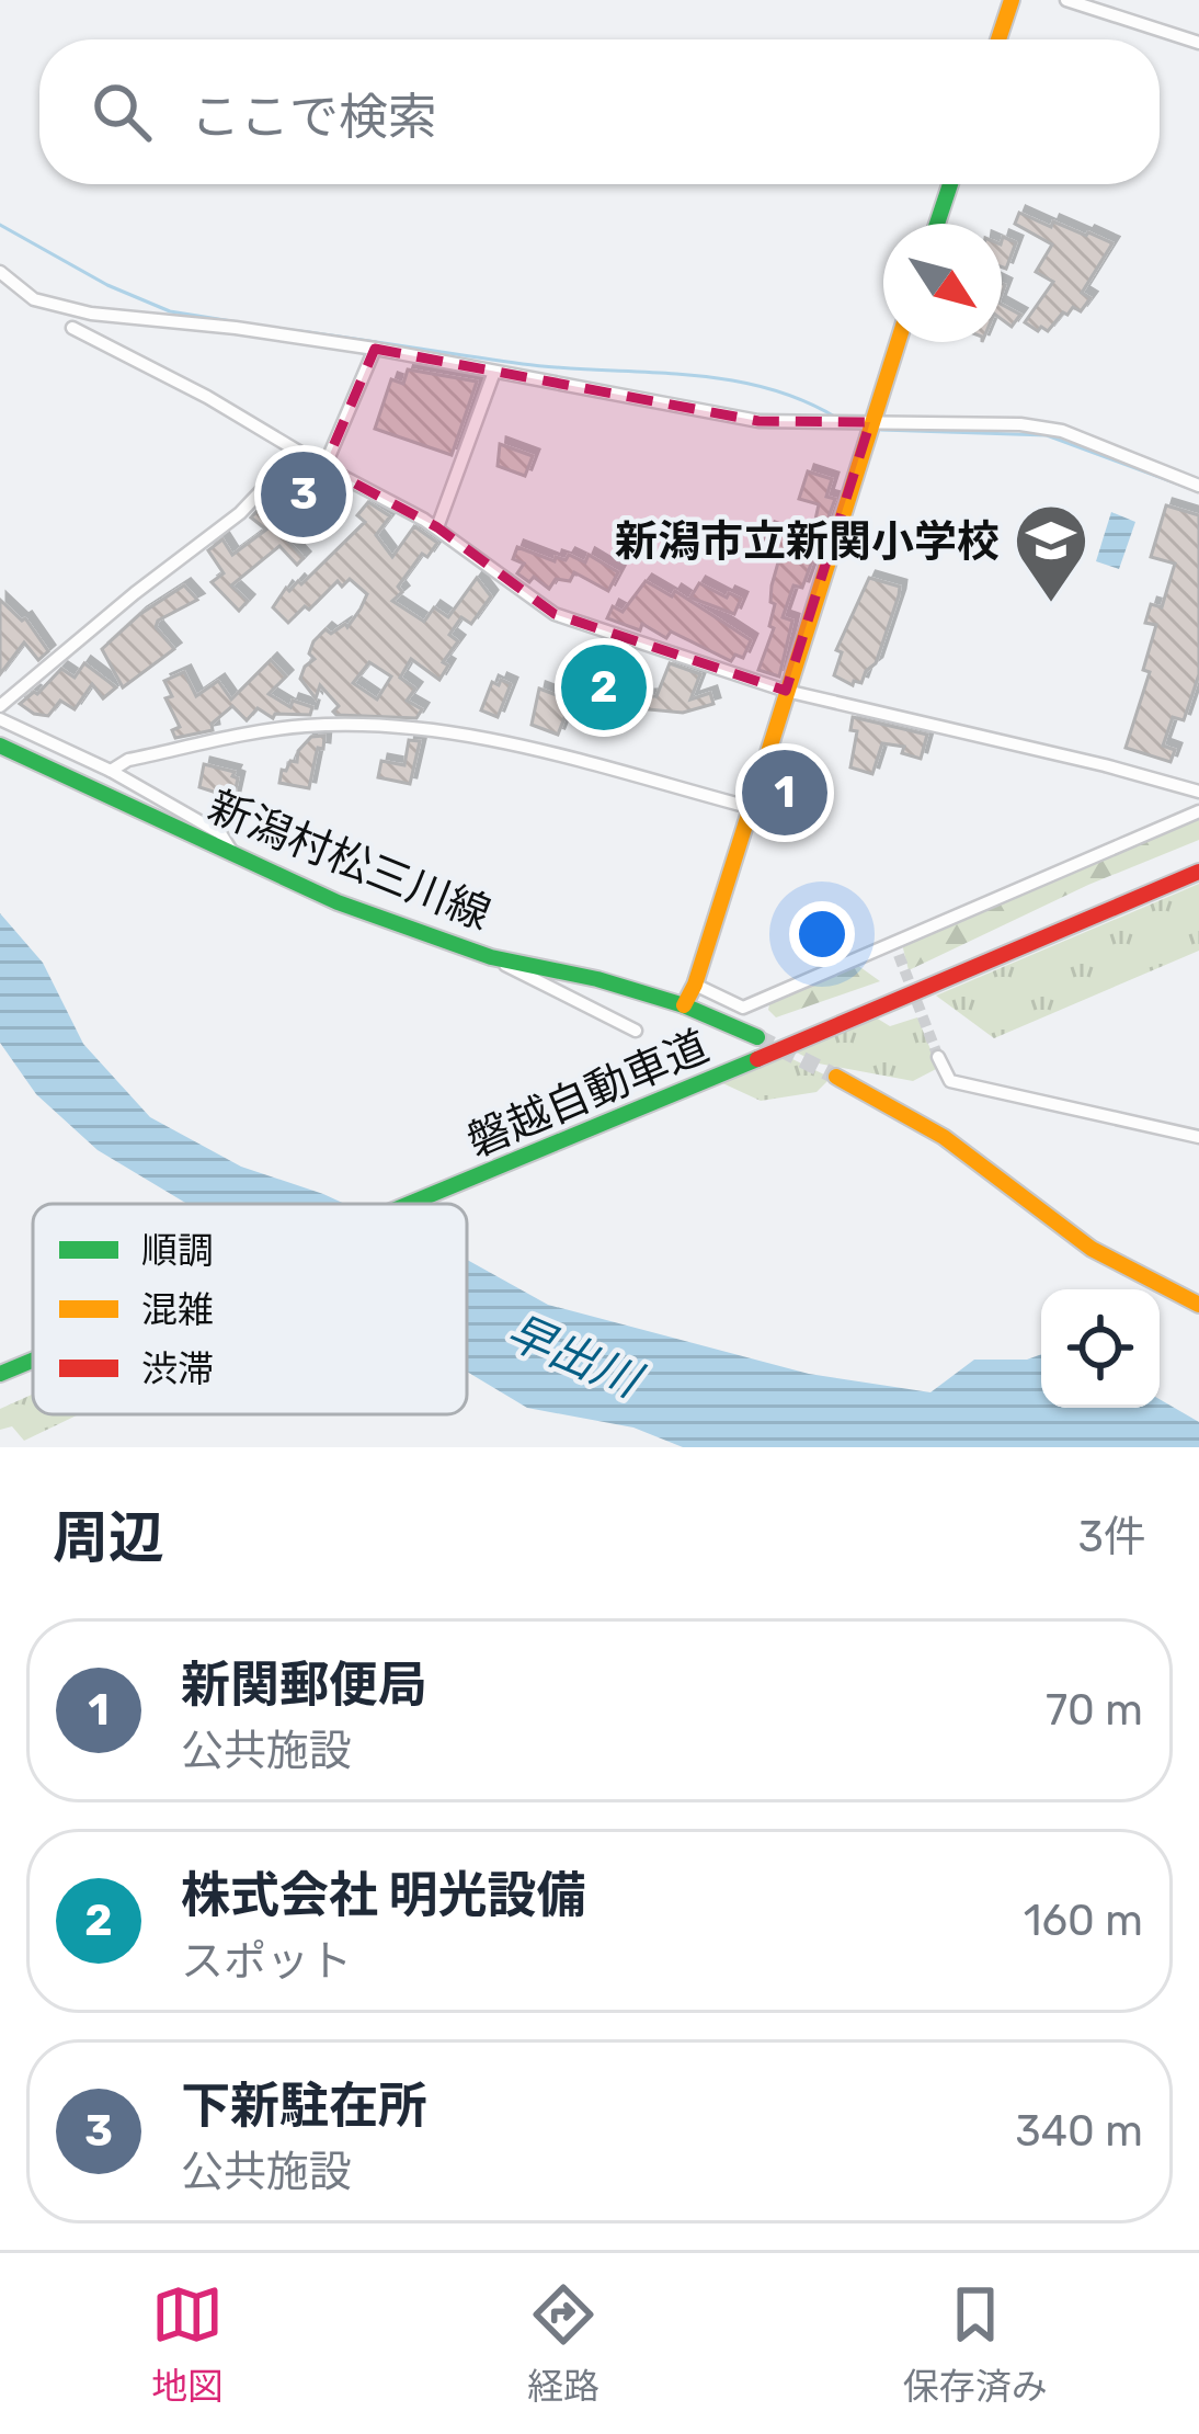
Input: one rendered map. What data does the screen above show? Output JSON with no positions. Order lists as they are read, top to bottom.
{
  "streets": {
    "main road": ["新潟村松三川線", "磐越自動車道"]
  },
  "water": ["早出川"],
  "places": {
    "school or university": ["新潟市立新関小学校"]
  },
  "legend": ["順調", "混雑", "渋滞"],
  "north": "bottom right",
  "page": {
    "search": "ここで検索",
    "pins": ["3", "2", "1"],
    "heading": ["周辺", "3件"],
    "list": [
      {
        "mark": "1",
        "name": "新関郵便局",
        "note": "公共施設",
        "value": "70 m"
      },
      {
        "mark": "2",
        "name": "株式会社 明光設備",
        "note": "スポット",
        "value": "160 m"
      },
      {
        "mark": "3",
        "name": "下新駐在所",
        "note": "公共施設",
        "value": "340 m"
      }
    ],
    "nav": ["地図", "経路", "保存済み"]
  }
}
